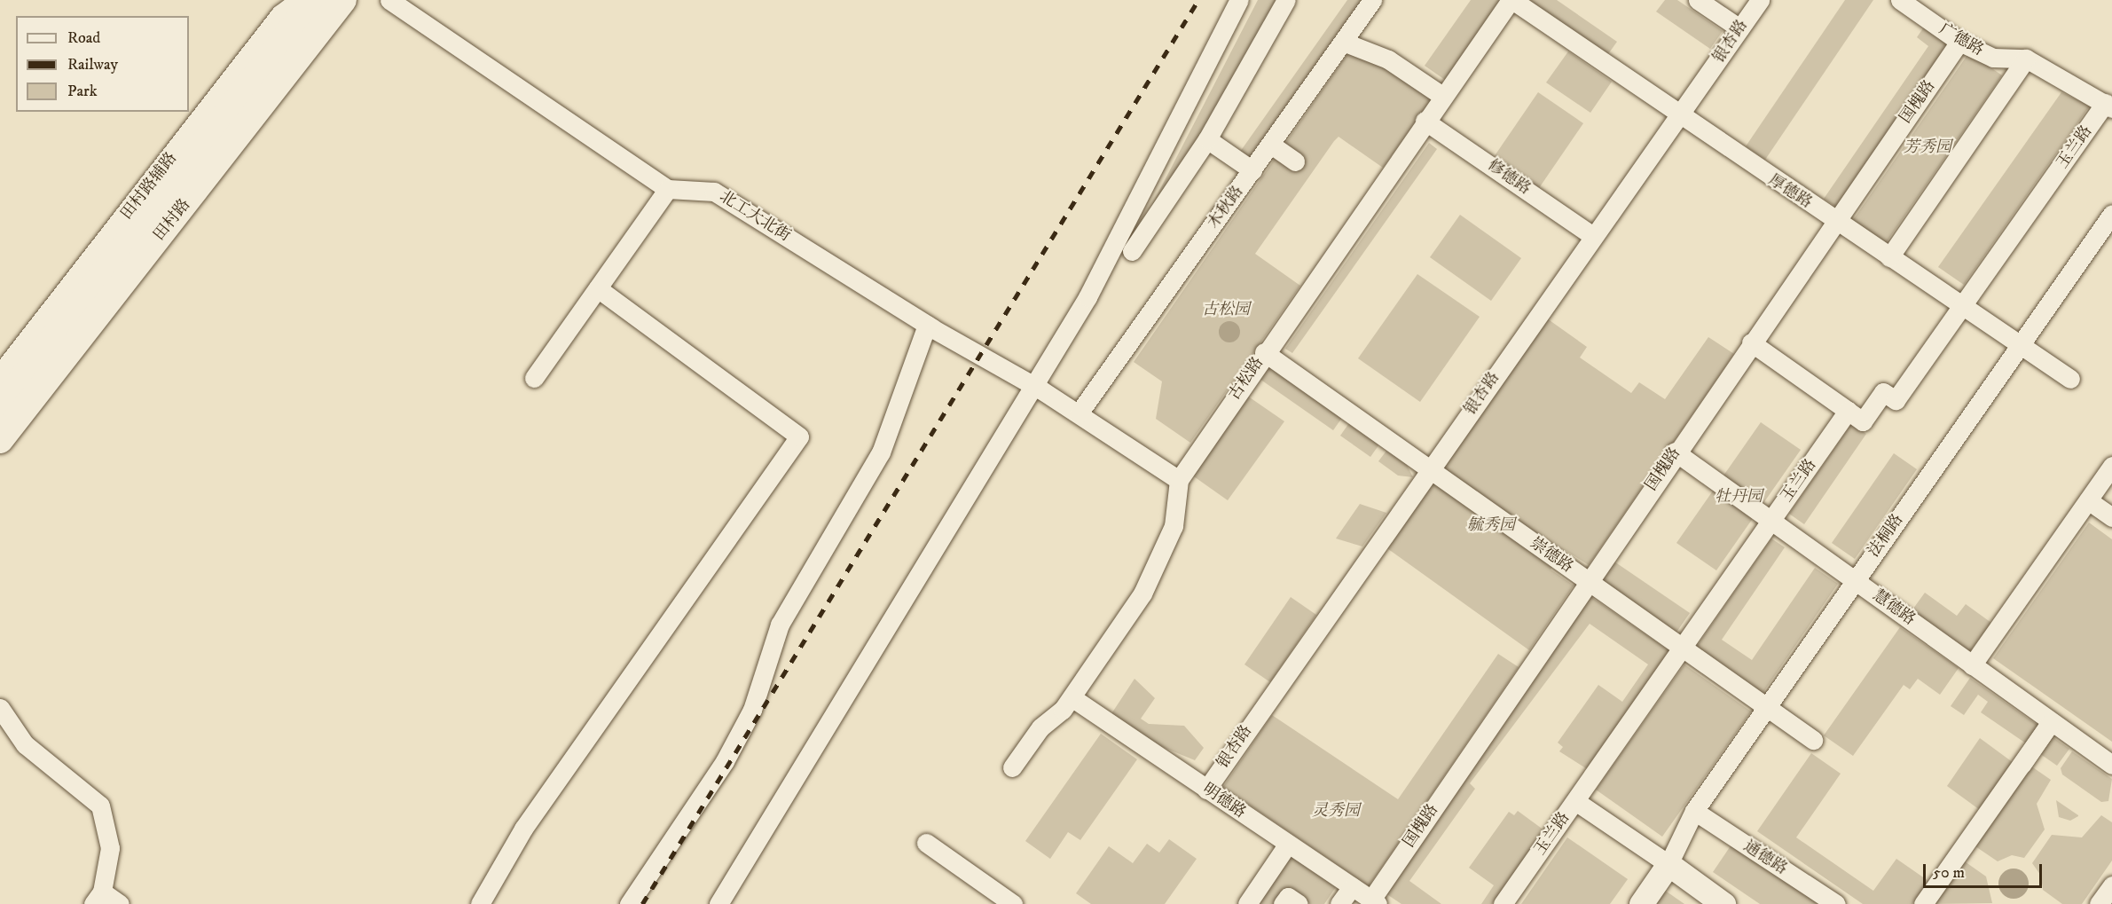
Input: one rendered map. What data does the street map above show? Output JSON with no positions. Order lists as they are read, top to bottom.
{
  "streets": {
    "main road": ["田村路"],
    "street": [
      "广德路",
      "银杏路",
      "国槐路",
      "玉兰路",
      "修德路",
      "田村路辅路",
      "厚德路",
      "木秋路",
      "北工大北街",
      "古松路",
      "法桐路",
      "崇德路",
      "慧德路",
      "明德路",
      "通德路"
    ]
  },
  "crossings": [
    ["广德路", "国槐路"],
    ["广德路", "玉兰路"],
    ["银杏路", "修德路"],
    ["银杏路", "厚德路"],
    ["银杏路", "崇德路"],
    ["银杏路", "明德路"],
    ["国槐路", "厚德路"],
    ["国槐路", "崇德路"],
    ["国槐路", "慧德路"],
    ["国槐路", "明德路"],
    ["玉兰路", "厚德路"],
    ["玉兰路", "崇德路"],
    ["玉兰路", "慧德路"],
    ["修德路", "古松路"],
    ["厚德路", "古松路"],
    ["厚德路", "法桐路"],
    ["木秋路", "北工大北街"],
    ["北工大北街", "古松路"],
    ["古松路", "崇德路"],
    ["古松路", "明德路"],
    ["法桐路", "崇德路"],
    ["法桐路", "慧德路"],
    ["法桐路", "通德路"]
  ],
  "parks": [
    "芳秀园",
    "古松园",
    "牡丹园",
    "毓秀园",
    "灵秀园"
  ],
  "legend": ["Road", "Railway", "Park"],
  "scale_bar": "50 m"
}
